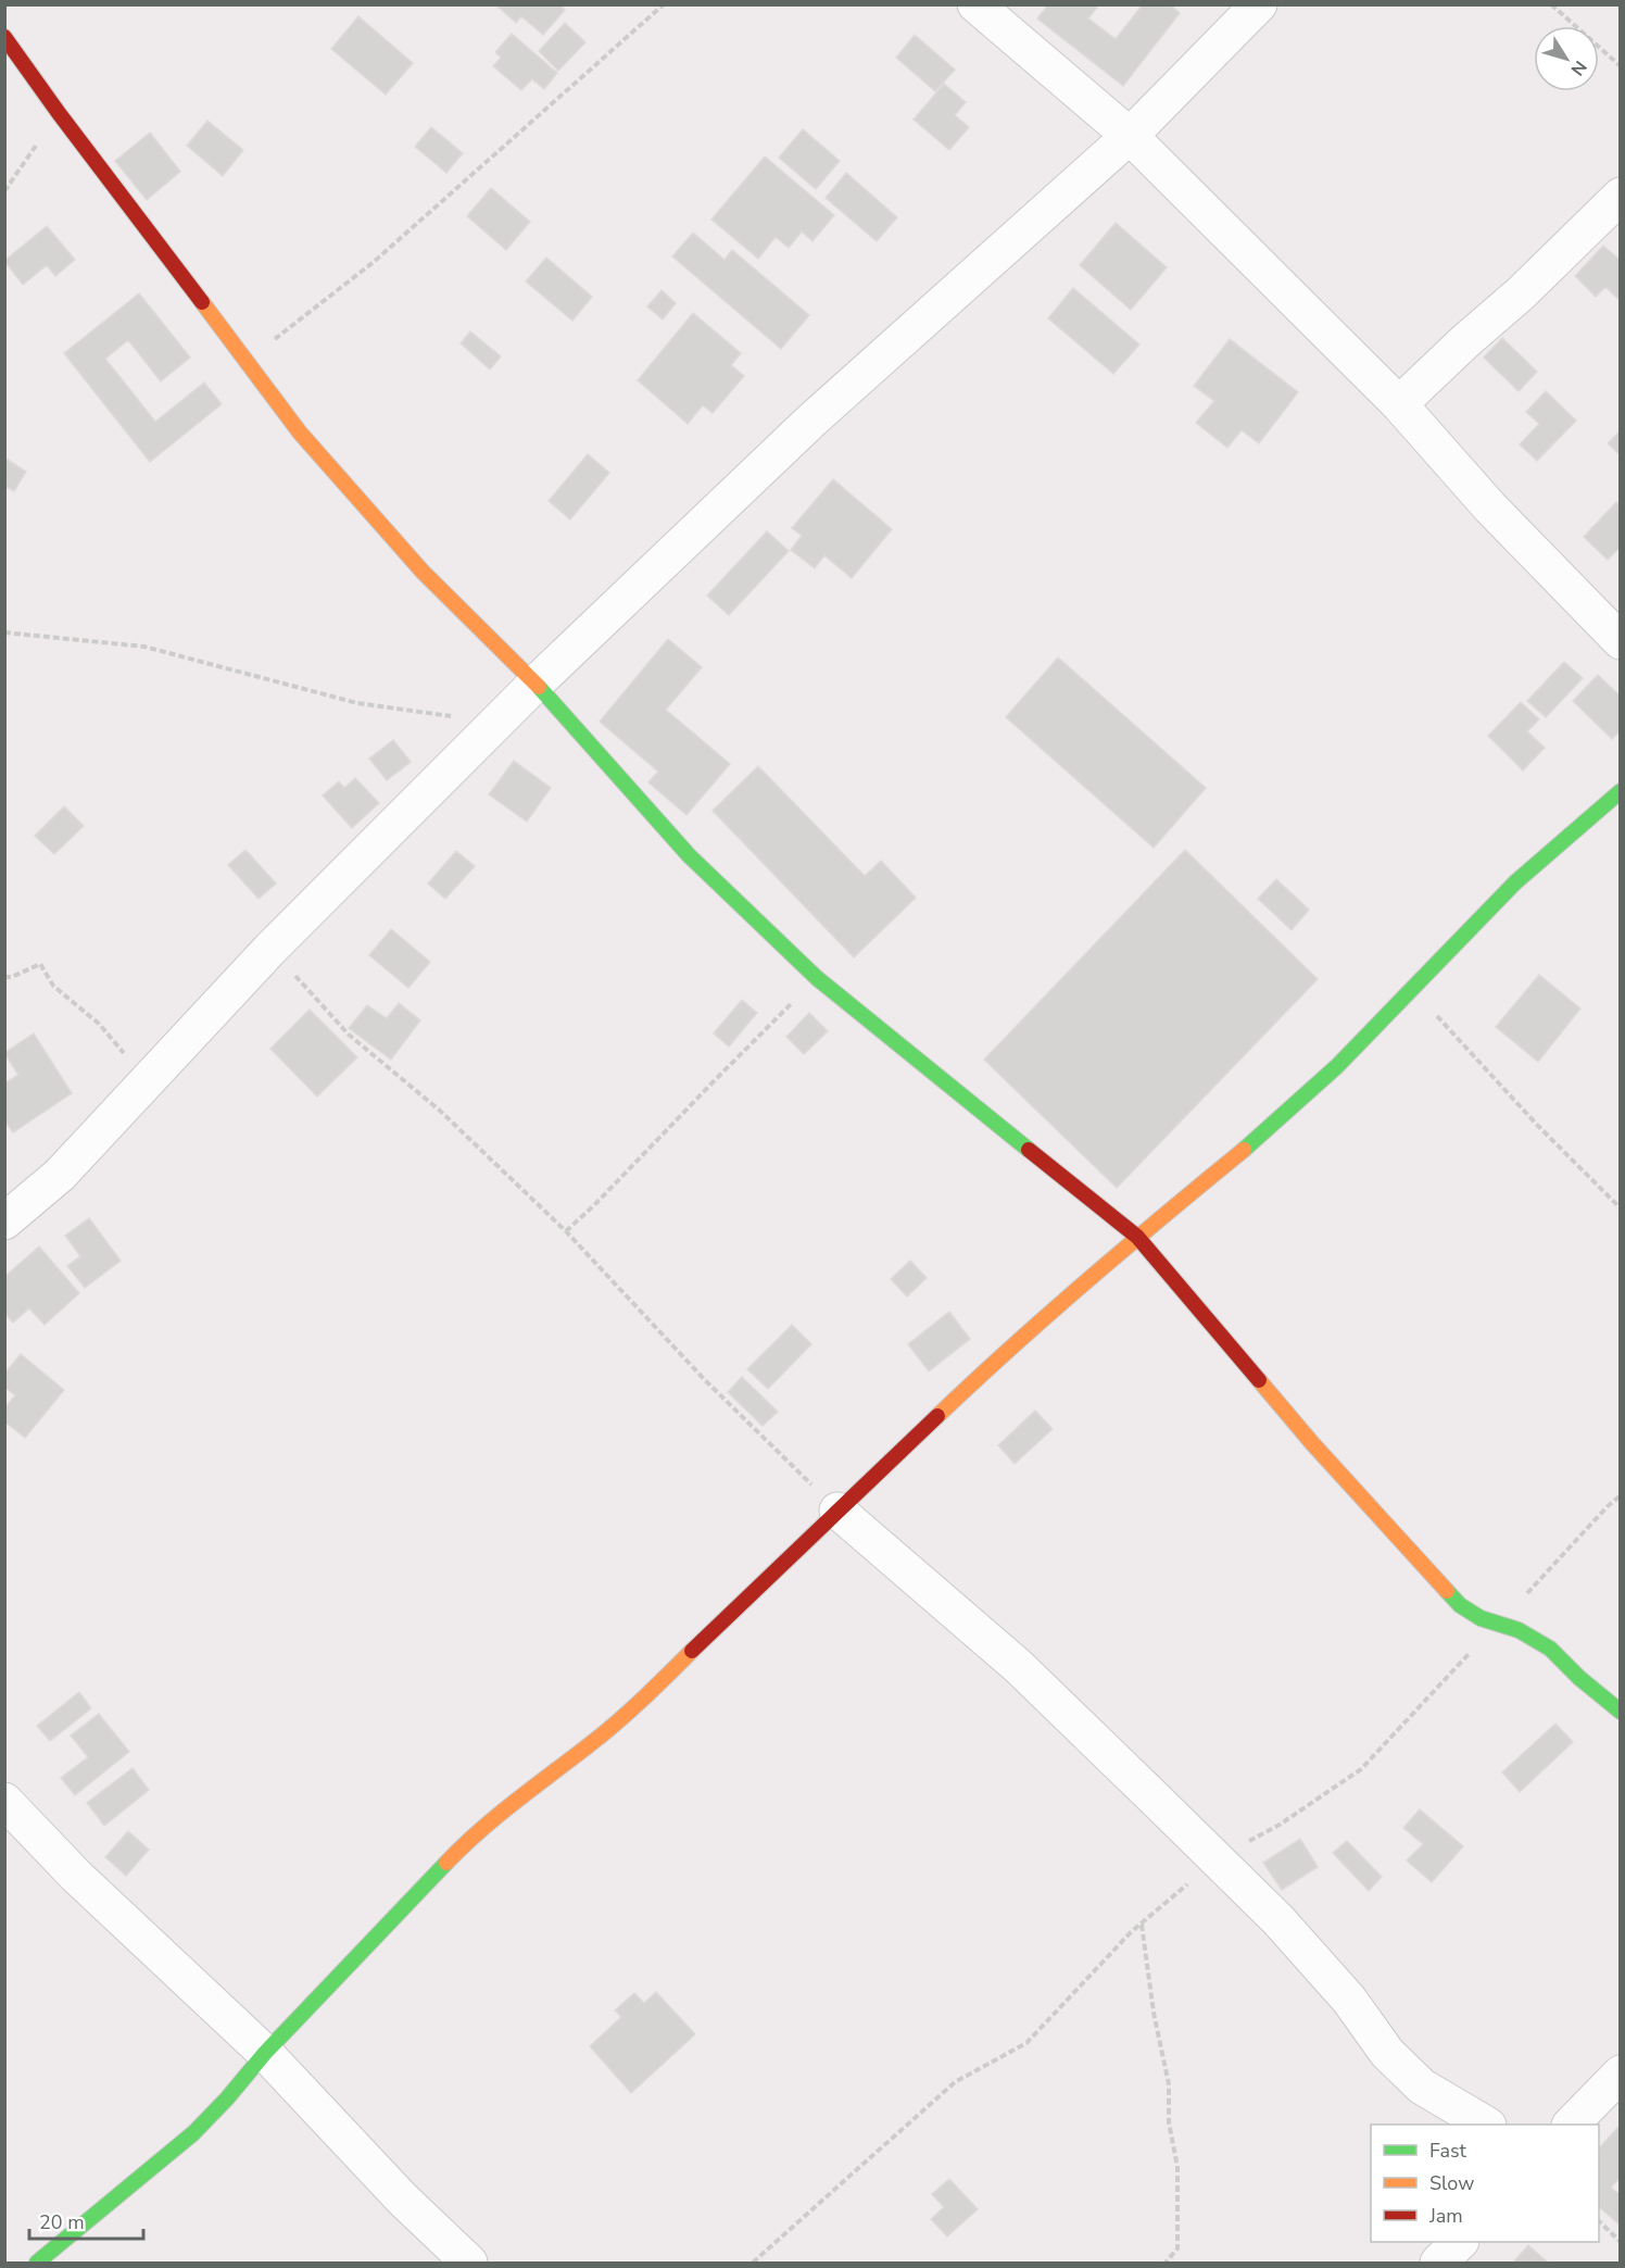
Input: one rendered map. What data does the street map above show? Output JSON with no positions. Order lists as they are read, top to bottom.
{
  "legend": ["Fast", "Slow", "Jam"],
  "scale_bar": "20 m",
  "north": "bottom right"
}
